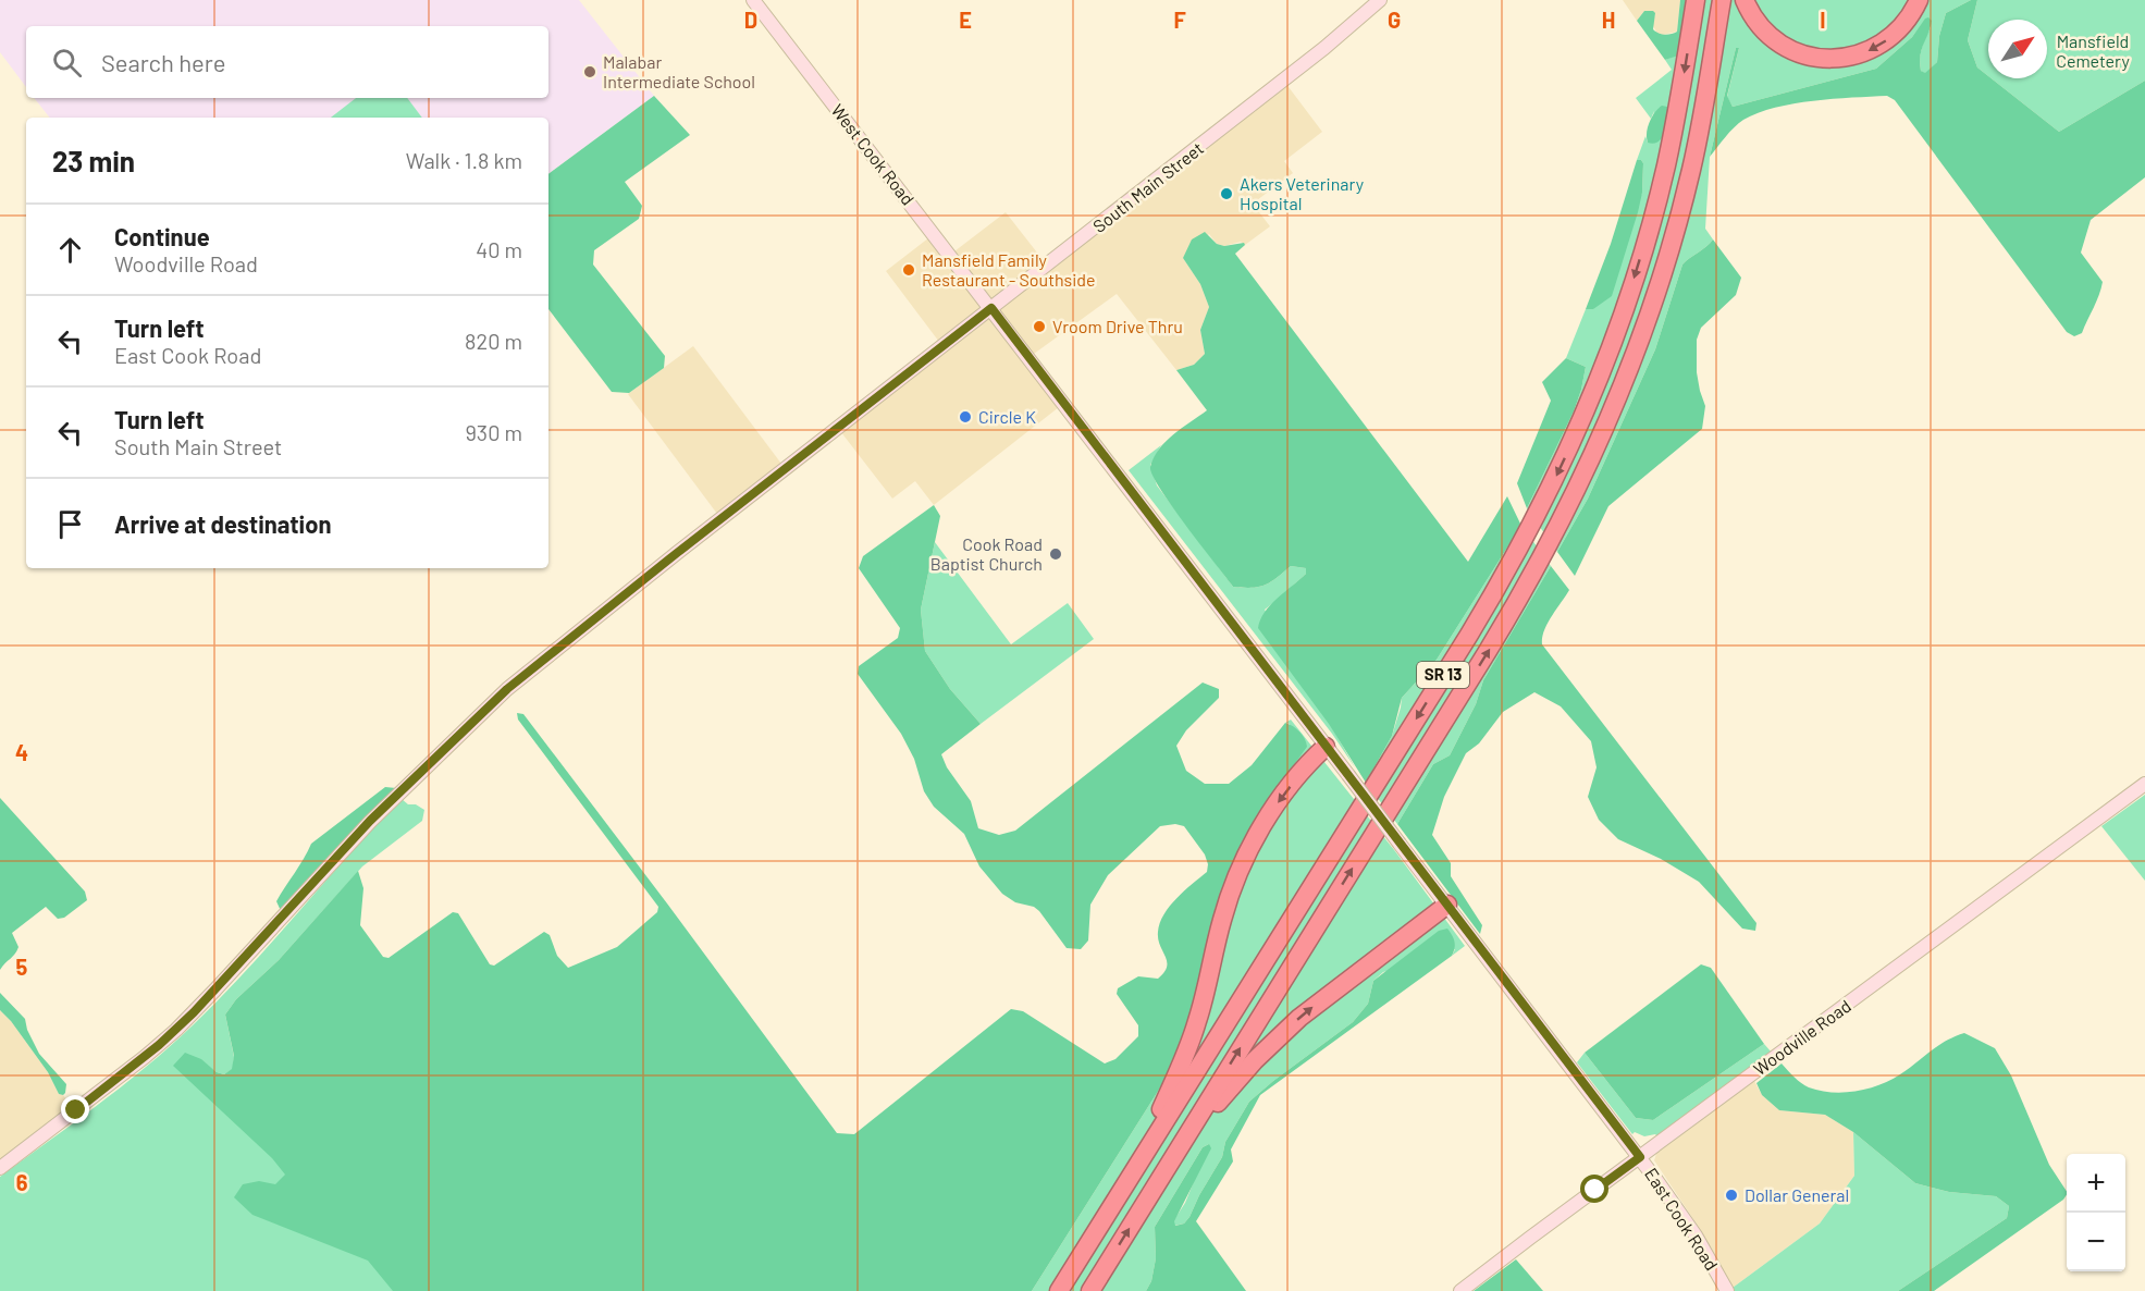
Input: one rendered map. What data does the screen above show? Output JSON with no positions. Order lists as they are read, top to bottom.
{
  "streets": {
    "highway": ["SR 13"],
    "street": [
      "West Cook Road",
      "South Main Street",
      "Woodville Road",
      "East Cook Road"
    ]
  },
  "crossings": [
    ["West Cook Road", "South Main Street"],
    ["West Cook Road", "East Cook Road"],
    ["South Main Street", "East Cook Road"],
    ["Woodville Road", "East Cook Road"]
  ],
  "parks": ["Mansfield Cemetery"],
  "places": [
    "Malabar Intermediate School",
    "Akers Veterinary Hospital",
    "Mansfield Family Restaurant - Southside",
    "Vroom Drive Thru",
    "Circle K",
    "Cook Road Baptist Church",
    "Dollar General"
  ],
  "north": "top right",
  "page": {
    "search": "Search here",
    "heading": ["23 min", "Walk · 1.8 km"],
    "list": [
      ["Continue", "Woodville Road", "40 m"],
      ["Turn left", "East Cook Road", "820 m"],
      ["Turn left", "South Main Street", "930 m"],
      "Arrive at destination"
    ],
    "map_buttons": ["+", "−"]
  },
  "grid": {
    "columns": [
      "D",
      "E",
      "F",
      "G",
      "H",
      "I"
    ],
    "rows": ["4", "5", "6"]
  }
}
